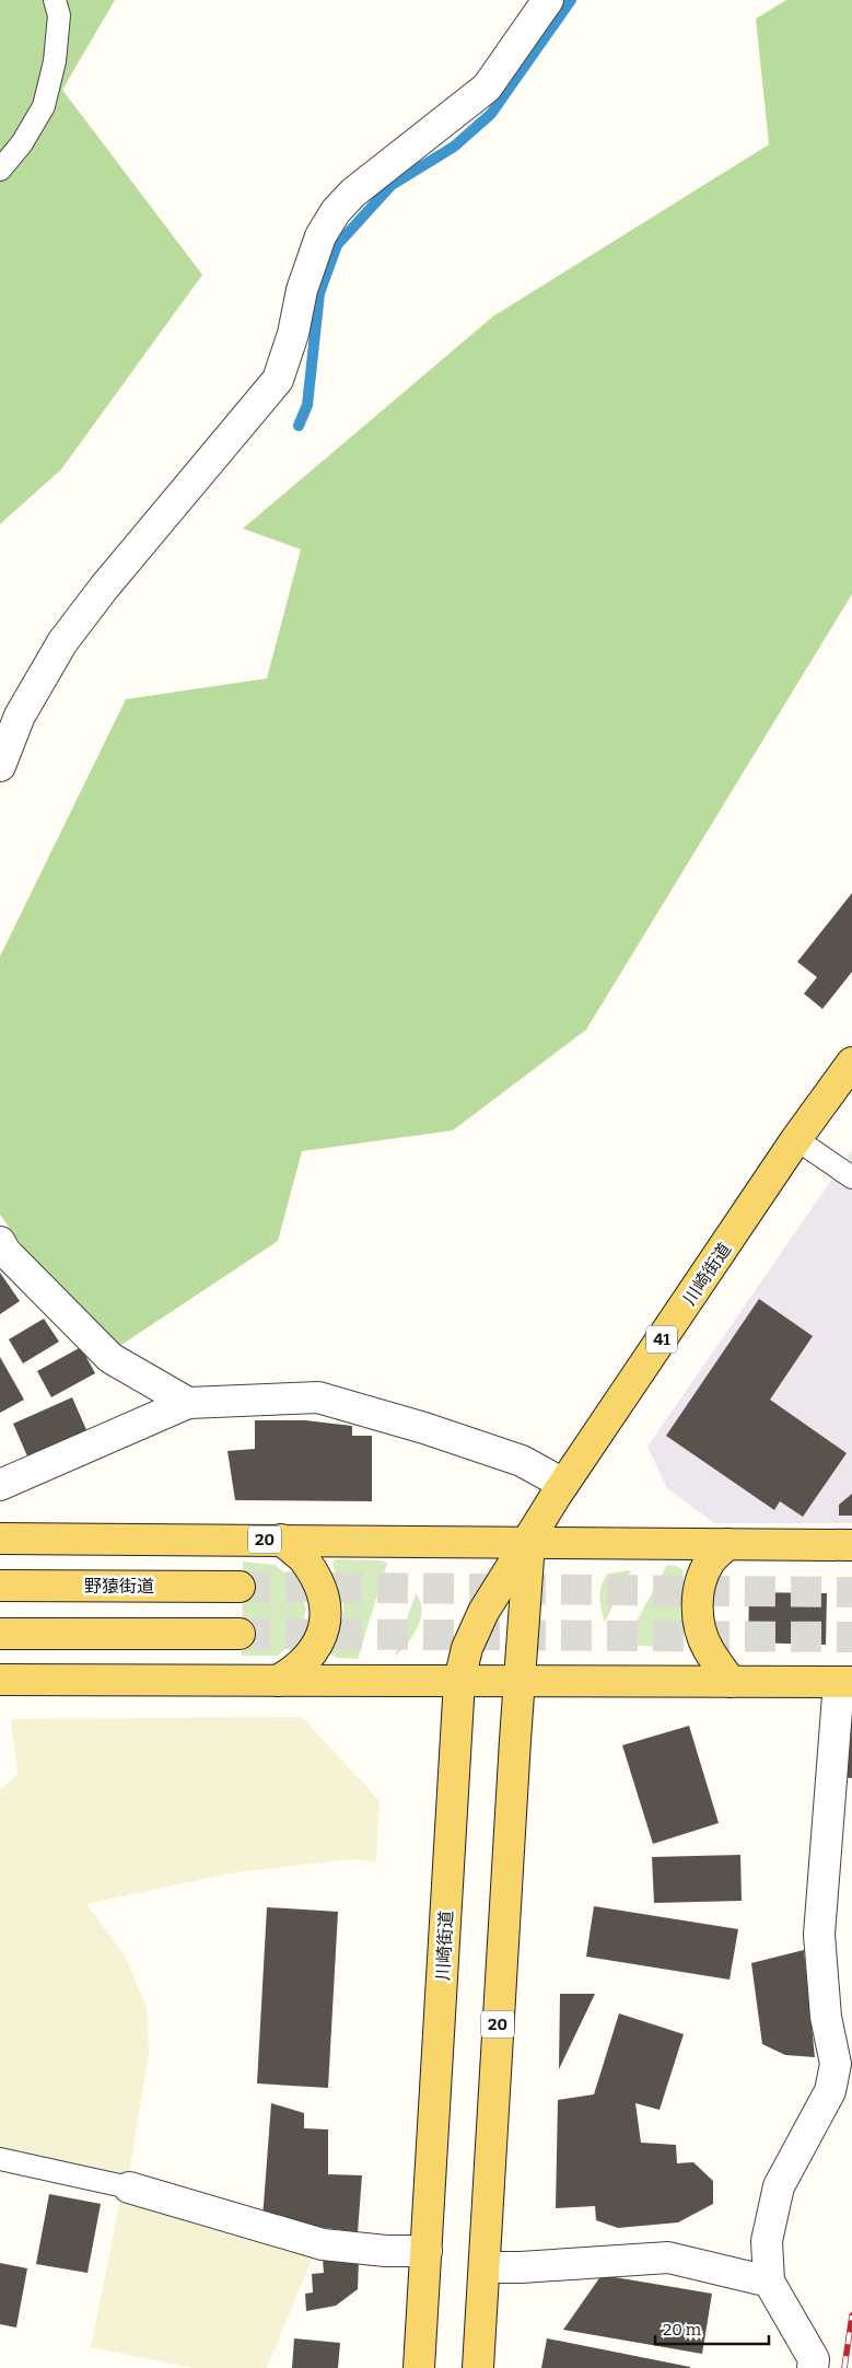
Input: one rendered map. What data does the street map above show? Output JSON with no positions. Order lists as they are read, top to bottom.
{
  "streets": {
    "main road": [
      "川崎街道",
      "41",
      "20",
      "野猿街道"
    ]
  },
  "crossings": [
    ["川崎街道", "20"]
  ],
  "scale_bar": "20 m"
}
